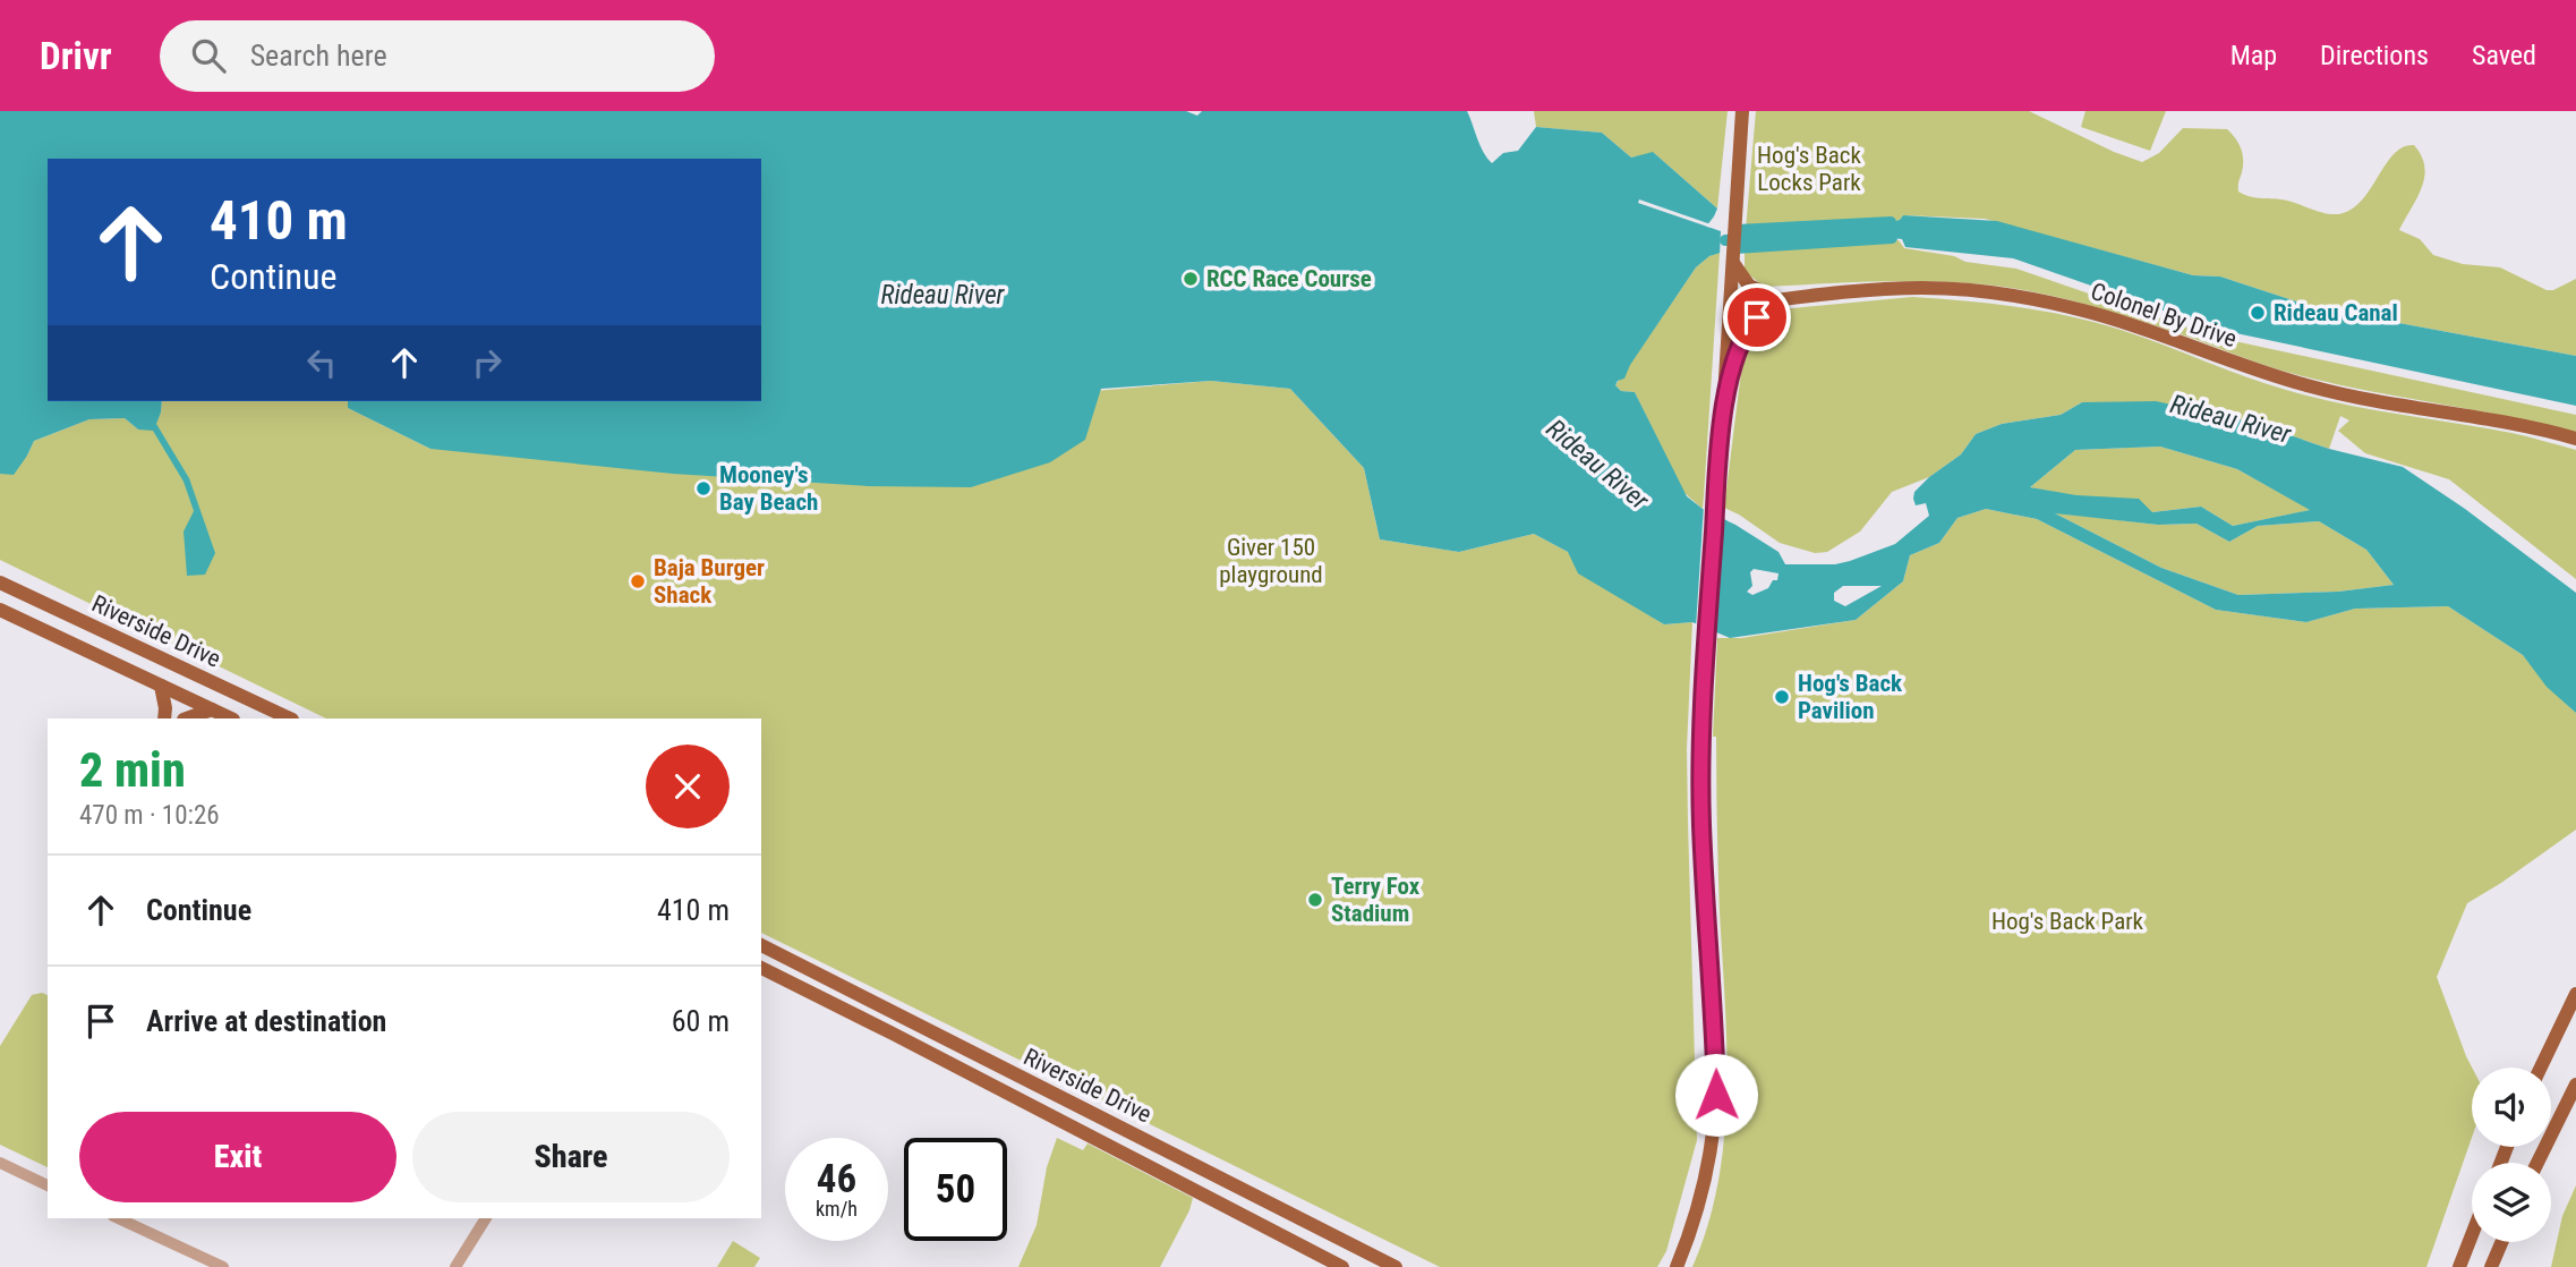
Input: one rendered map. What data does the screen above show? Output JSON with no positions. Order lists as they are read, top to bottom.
{
  "streets": {
    "main road": ["Colonel By Drive", "Riverside Drive"]
  },
  "water": ["Rideau River"],
  "parks": ["Hog's Back Locks Park", "Giver 150 playground", "Hog's Back Park"],
  "places": [
    "RCC Race Course",
    "Rideau Canal",
    "Mooney's Bay Beach",
    "Baja Burger Shack",
    "Hog's Back Pavilion",
    "Terry Fox Stadium"
  ],
  "page": {
    "header": "Drivr",
    "search": "Search here",
    "nav": ["Map", "Directions", "Saved"],
    "turn": ["410 m", "Continue"],
    "heading": ["2 min", "470 m · 10:26"],
    "list": [
      {
        "name": "Continue",
        "value": "410 m"
      },
      {
        "name": "Arrive at destination",
        "value": "60 m"
      }
    ],
    "buttons": ["Exit", "Share"],
    "speed": "46 km/h",
    "limit": "50"
  }
}
